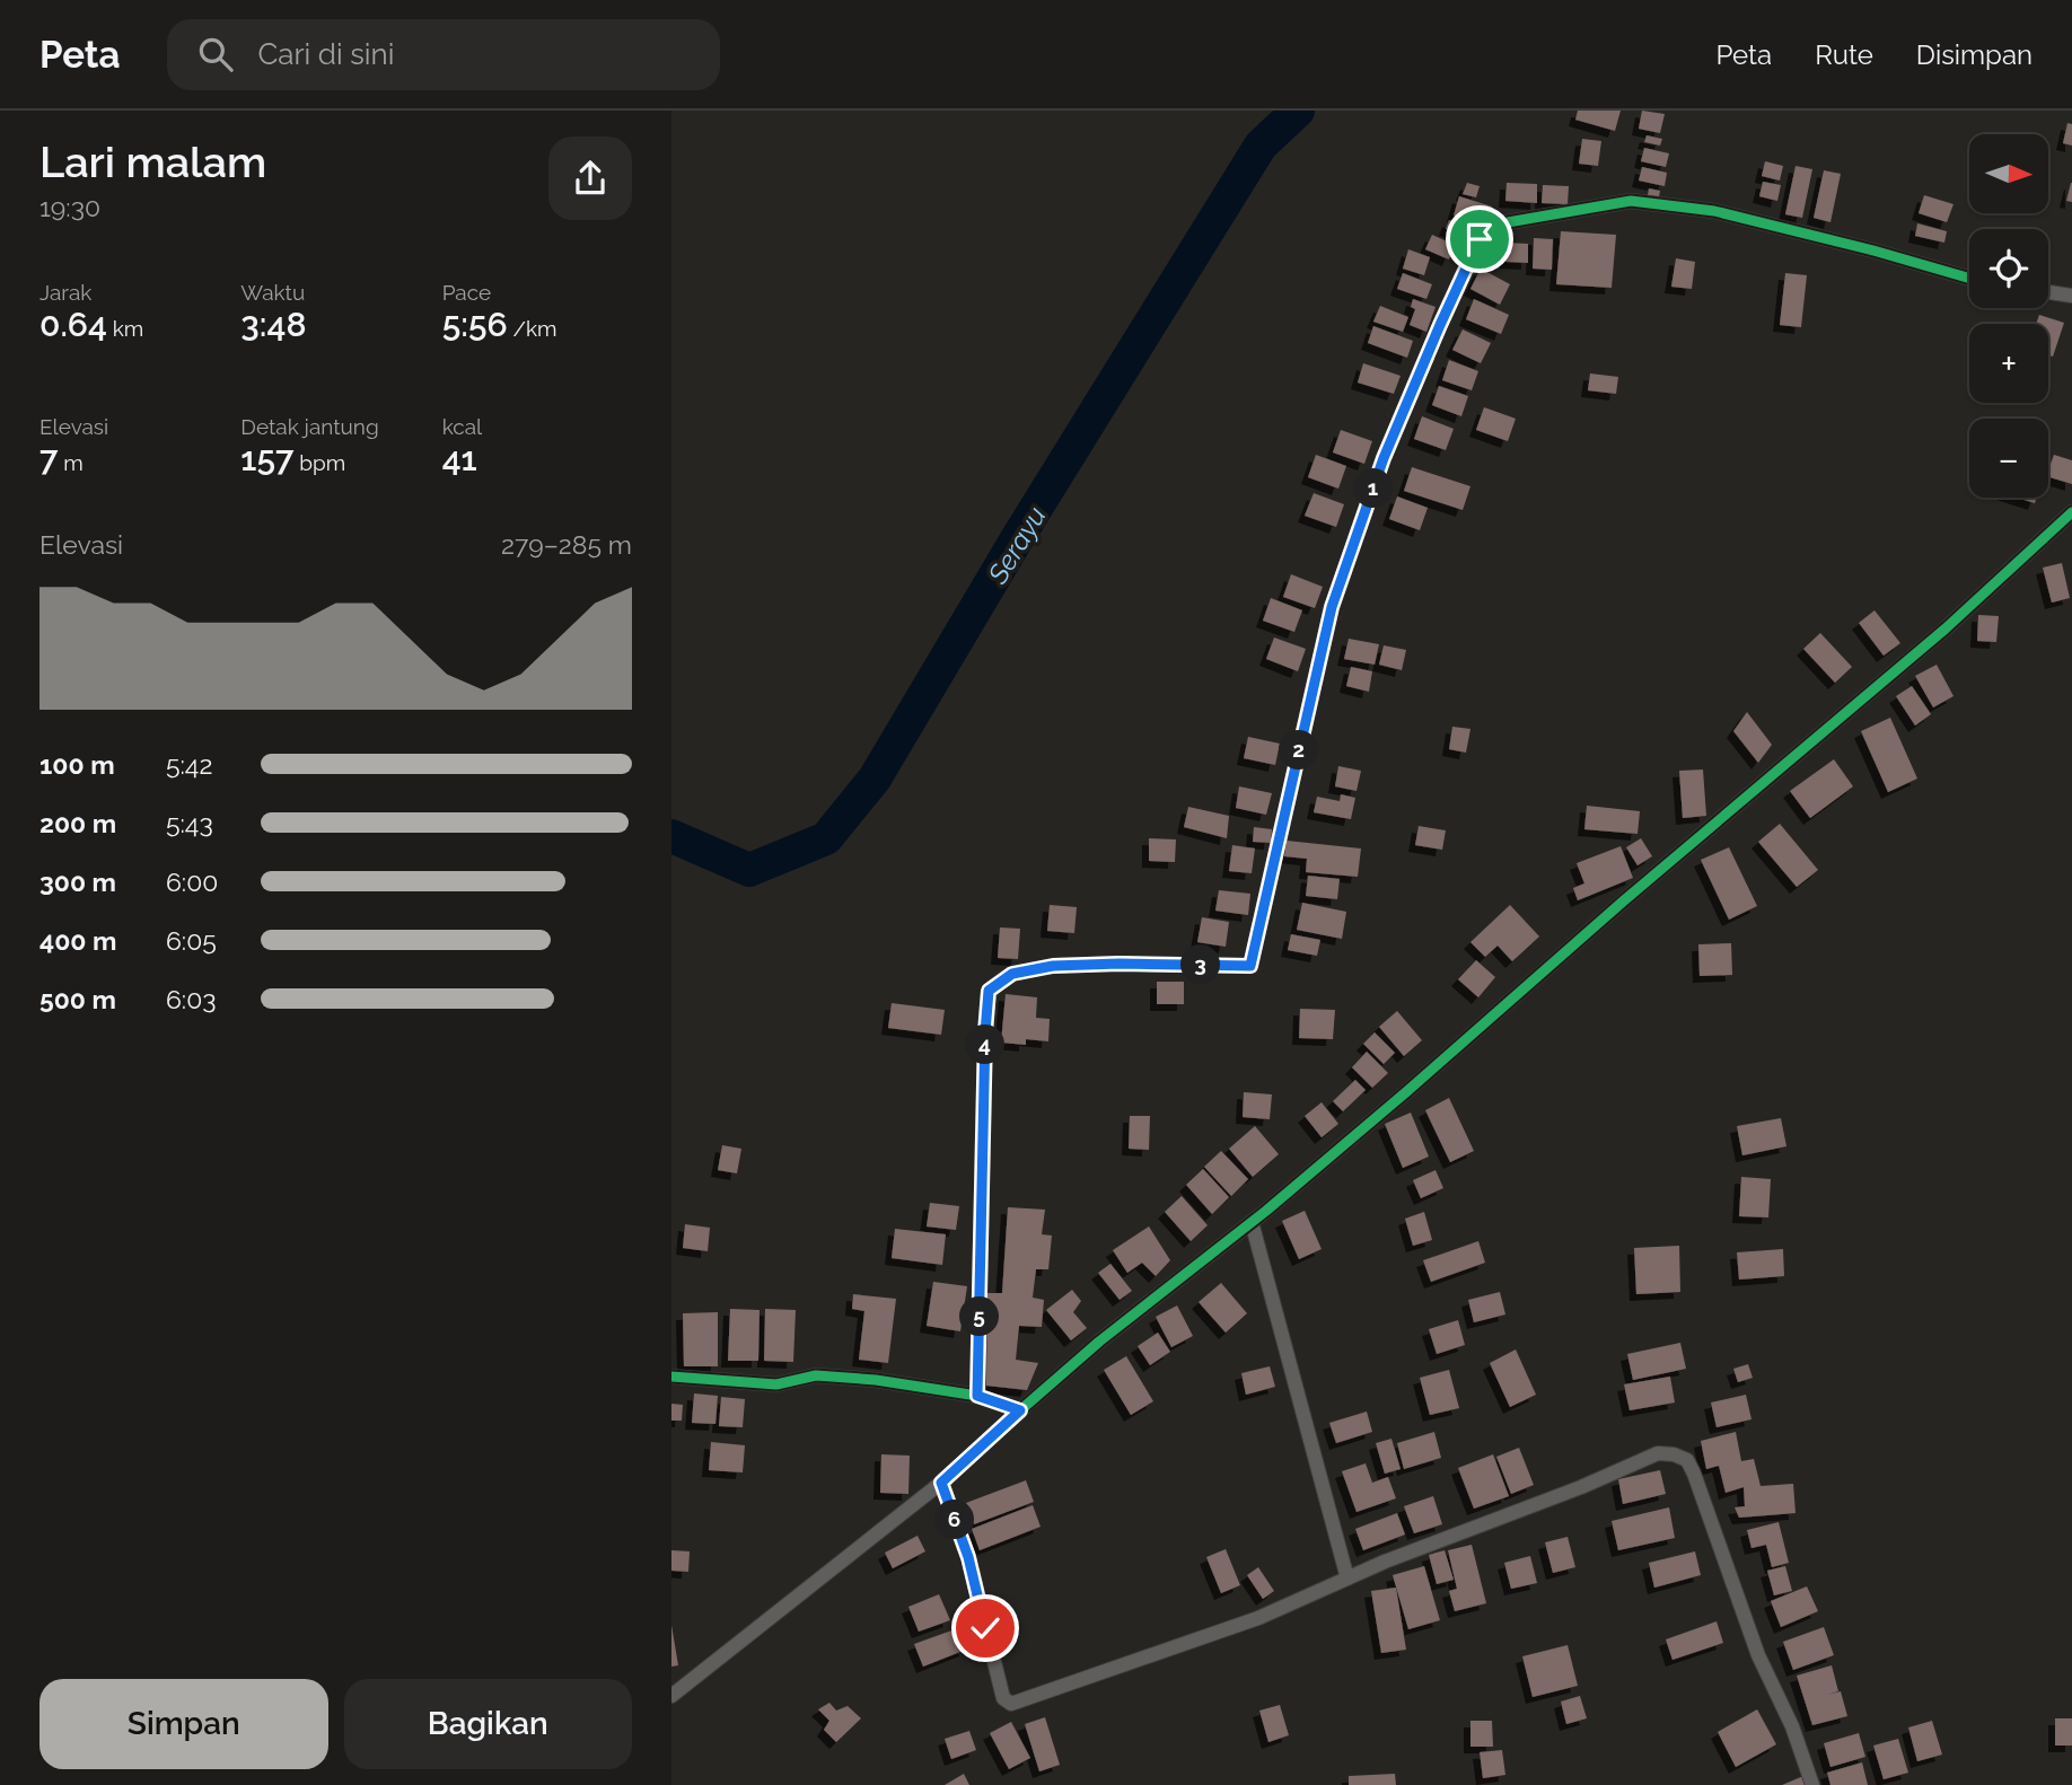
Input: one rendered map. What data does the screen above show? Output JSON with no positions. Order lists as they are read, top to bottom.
{
  "water": ["Serayu"],
  "north": "right",
  "page": {
    "header": "Peta",
    "search": "Cari di sini",
    "nav": ["Peta", "Rute", "Disimpan"],
    "heading": ["Lari malam", "19:30"],
    "map_buttons": ["+", "−"],
    "stats": [
      ["Jarak", "0.64 km"],
      ["Waktu", "3:48"],
      ["Pace", "5:56 /km"],
      ["Elevasi", "7 m"],
      ["Detak jantung", "157 bpm"],
      ["kcal", "41"]
    ],
    "pins": [
      "1",
      "2",
      "3",
      "4",
      "5",
      "6"
    ],
    "chart": ["Elevasi", "279–285 m"],
    "list": [
      {
        "name": "100 m",
        "note": "5:42"
      },
      {
        "name": "200 m",
        "note": "5:43"
      },
      {
        "name": "300 m",
        "note": "6:00"
      },
      {
        "name": "400 m",
        "note": "6:05"
      },
      {
        "name": "500 m",
        "note": "6:03"
      }
    ],
    "buttons": ["Simpan", "Bagikan"]
  }
}
